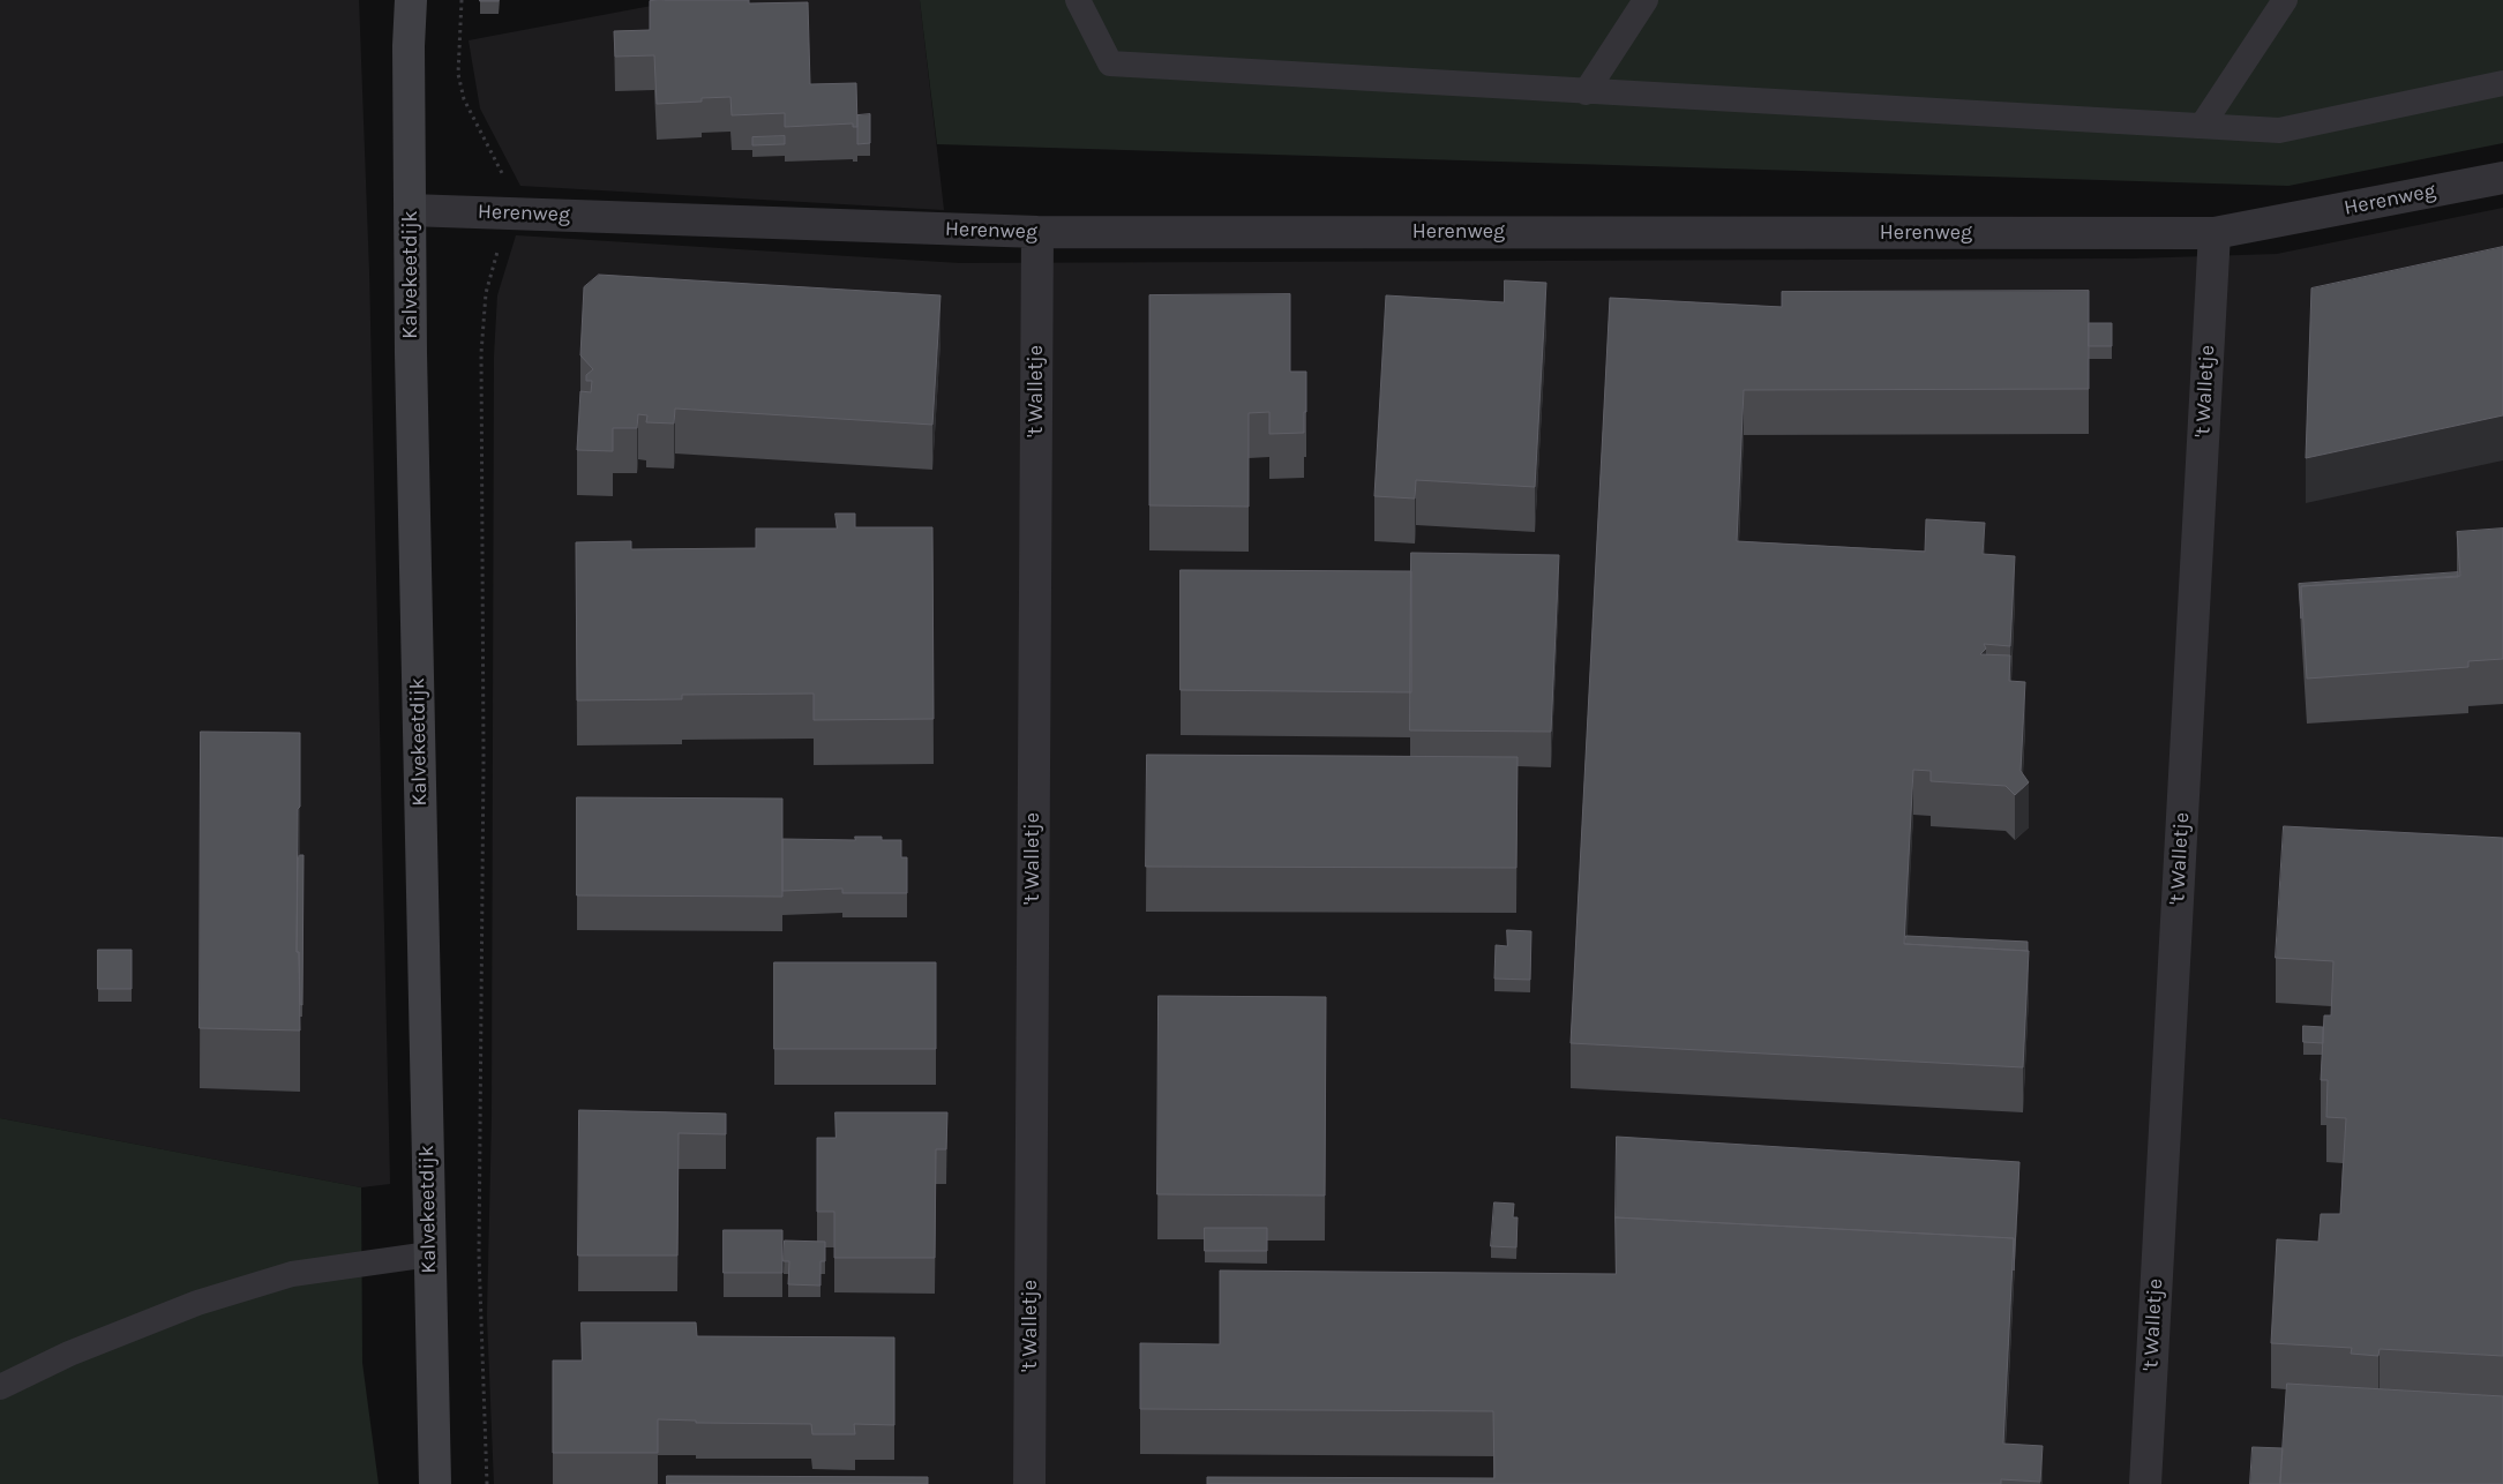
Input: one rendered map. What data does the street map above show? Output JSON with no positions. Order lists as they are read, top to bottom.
{
  "streets": {
    "street": ["Herenweg", "Kalvekeetdijk", "'t Walletje"]
  },
  "crossings": [
    ["Herenweg", "Kalvekeetdijk"],
    ["Herenweg", "'t Walletje"]
  ]
}
